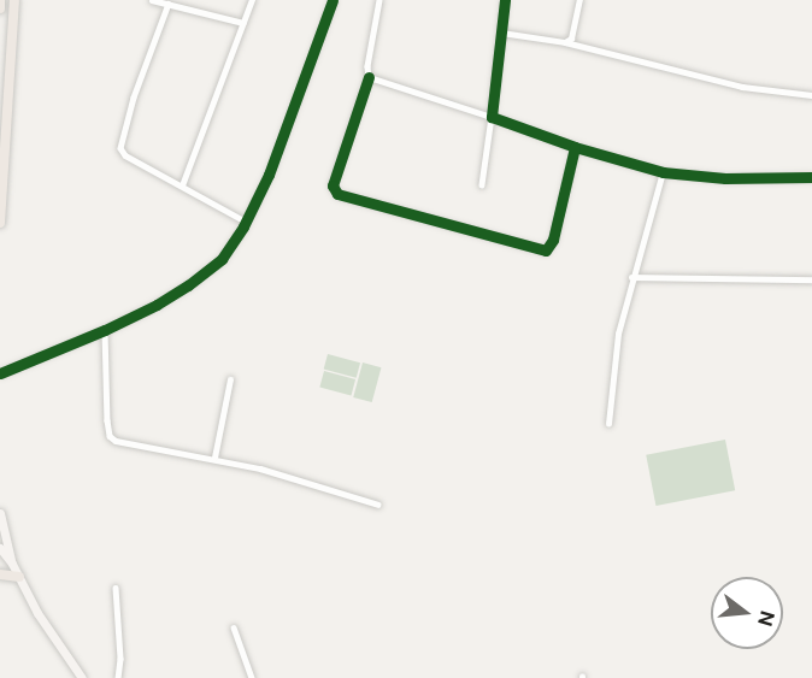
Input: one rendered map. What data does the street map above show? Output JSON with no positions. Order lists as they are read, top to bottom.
{
  "north": "right"
}
